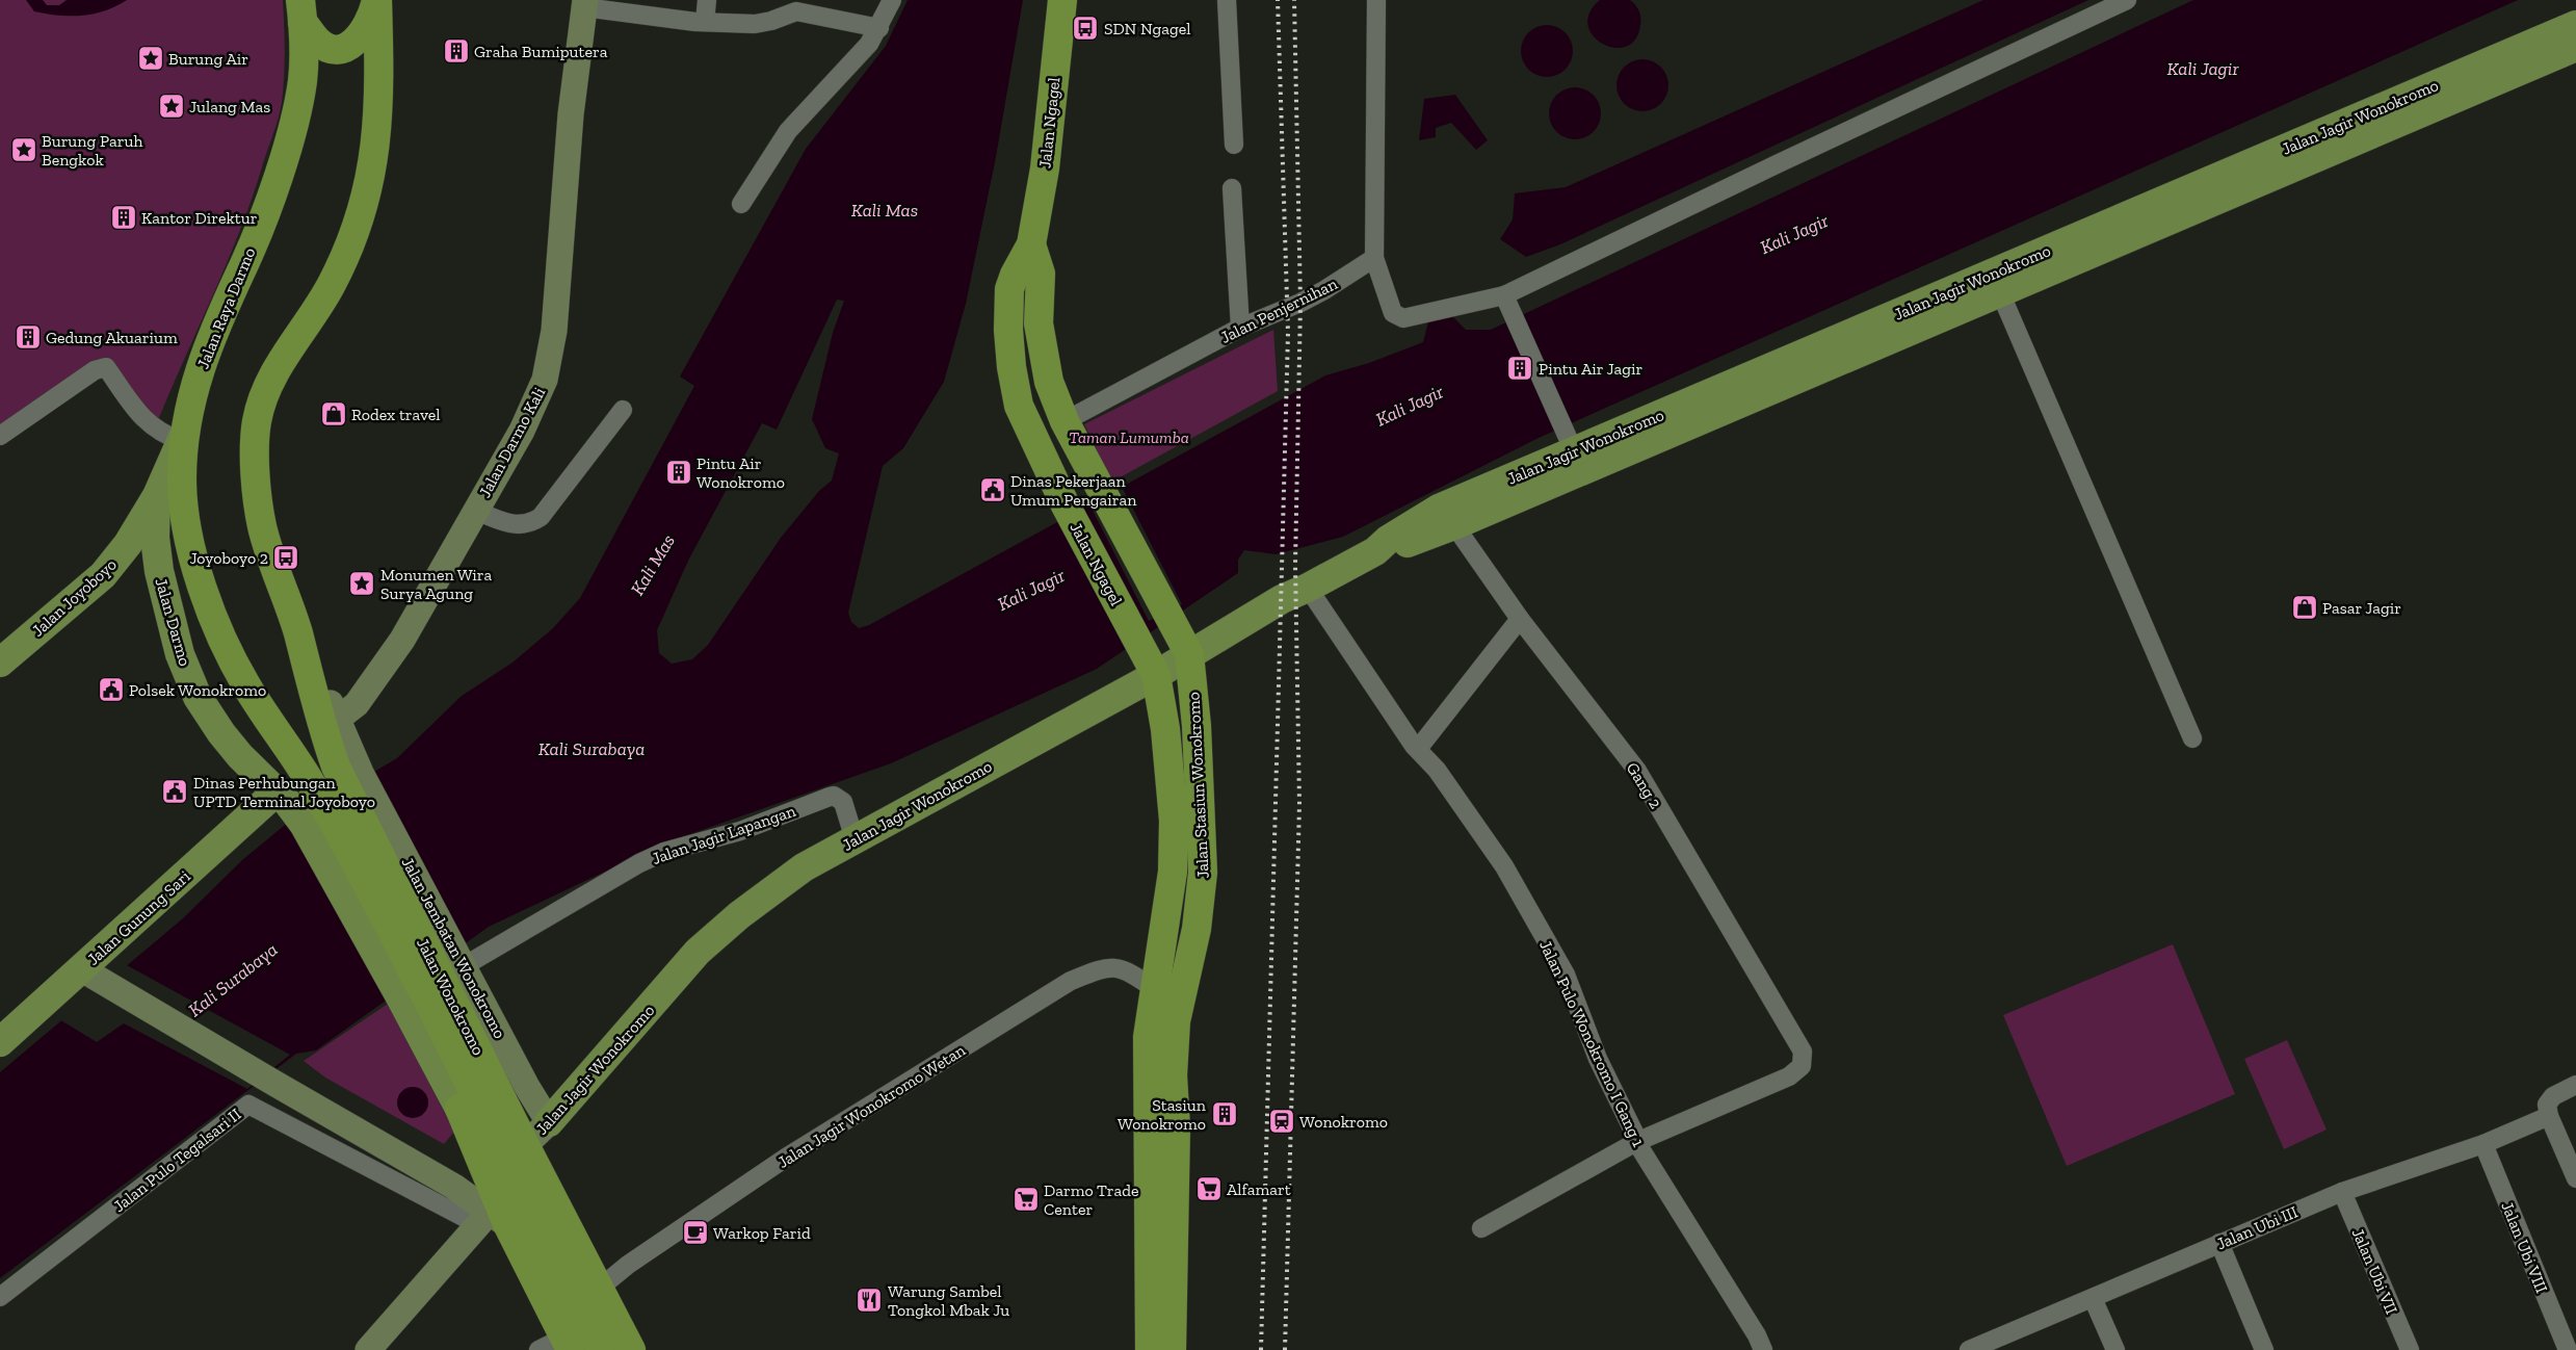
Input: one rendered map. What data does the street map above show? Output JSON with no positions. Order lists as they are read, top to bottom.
{
  "streets": {
    "highway": [
      "Jalan Ngagel",
      "Jalan Raya Darmo",
      "Jalan Stasiun Wonokromo",
      "Jalan Wonokromo"
    ],
    "main road": [
      "Jalan Jagir Wonokromo",
      "Jalan Darmo Kali",
      "Jalan Joyoboyo",
      "Jalan Darmo",
      "Jalan Gunung Sari",
      "Jalan Jembatan Wonokromo"
    ],
    "street": [
      "Jalan Penjernihan",
      "Gang 2",
      "Jalan Jagir Lapangan",
      "Jalan Pulo Wonokromo I Gang 1",
      "Jalan Jagir Wonokromo Wetan",
      "Jalan Pulo Tegalsari II",
      "Jalan Ubi III",
      "Jalan Ubi VIII",
      "Jalan Ubi VII"
    ]
  },
  "crossings": [
    ["Jalan Jagir Wonokromo", "Jalan Ngagel"],
    ["Jalan Jagir Wonokromo", "Jalan Stasiun Wonokromo"],
    ["Jalan Jagir Wonokromo", "Gang 2"],
    ["Jalan Jagir Wonokromo", "Jalan Jagir Lapangan"],
    ["Jalan Jagir Wonokromo", "Jalan Jembatan Wonokromo"],
    ["Jalan Jagir Wonokromo", "Jalan Wonokromo"],
    ["Jalan Jagir Wonokromo", "Jalan Pulo Wonokromo I Gang 1"],
    ["Jalan Ngagel", "Jalan Penjernihan"],
    ["Jalan Ngagel", "Jalan Stasiun Wonokromo"],
    ["Jalan Raya Darmo", "Jalan Darmo"],
    ["Jalan Raya Darmo", "Jalan Wonokromo"],
    ["Jalan Joyoboyo", "Jalan Darmo"],
    ["Jalan Darmo", "Jalan Gunung Sari"],
    ["Jalan Darmo", "Jalan Wonokromo"],
    ["Jalan Stasiun Wonokromo", "Jalan Jagir Wonokromo Wetan"],
    ["Gang 2", "Jalan Pulo Wonokromo I Gang 1"],
    ["Jalan Jagir Lapangan", "Jalan Jembatan Wonokromo"],
    ["Jalan Jagir Lapangan", "Jalan Wonokromo"],
    ["Jalan Gunung Sari", "Jalan Wonokromo"],
    ["Jalan Jembatan Wonokromo", "Jalan Wonokromo"],
    ["Jalan Wonokromo", "Jalan Jagir Wonokromo Wetan"],
    ["Jalan Wonokromo", "Jalan Pulo Tegalsari II"],
    ["Jalan Ubi III", "Jalan Ubi VIII"],
    ["Jalan Ubi III", "Jalan Ubi VII"]
  ],
  "water": ["Kali Jagir", "Kali Mas", "Kali Surabaya"],
  "parks": ["Taman Lumumba"],
  "places": {
    "bus stop": ["SDN Ngagel", "Joyoboyo 2"],
    "building": [
      "Graha Bumiputera",
      "Kantor Direktur",
      "Gedung Akuarium",
      "Pintu Air Jagir",
      "Pintu Air Wonokromo",
      "Stasiun Wonokromo"
    ],
    "place": [
      "Burung Air",
      "Julang Mas",
      "Burung Paruh Bengkok",
      "Monumen Wira Surya Agung"
    ],
    "shop": ["Rodex travel", "Pasar Jagir"],
    "public building": ["Dinas Pekerjaan Umum Pengairan", "Polsek Wonokromo", "Dinas Perhubungan UPTD Terminal Joyoboyo"],
    "station": ["Wonokromo"],
    "supermarket": ["Alfamart", "Darmo Trade Center"],
    "cafe": ["Warkop Farid"],
    "restaurant": ["Warung Sambel Tongkol Mbak Ju"]
  }
}
